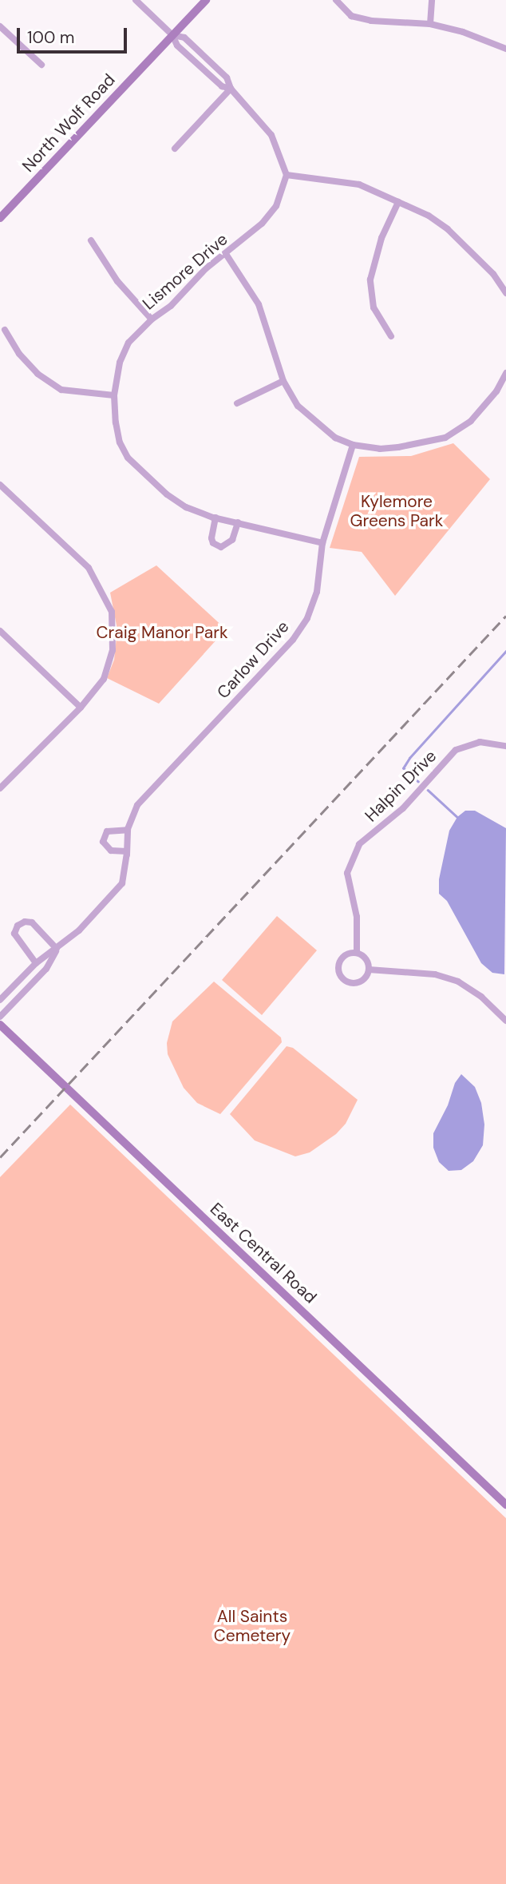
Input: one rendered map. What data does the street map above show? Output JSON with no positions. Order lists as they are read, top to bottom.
{
  "streets": {
    "main road": ["North Wolf Road", "East Central Road"],
    "street": ["Lismore Drive", "Carlow Drive", "Halpin Drive"]
  },
  "crossings": [
    ["Lismore Drive", "Carlow Drive"]
  ],
  "parks": ["Kylemore Greens Park", "Craig Manor Park", "All Saints Cemetery"],
  "scale_bar": "100 m"
}
